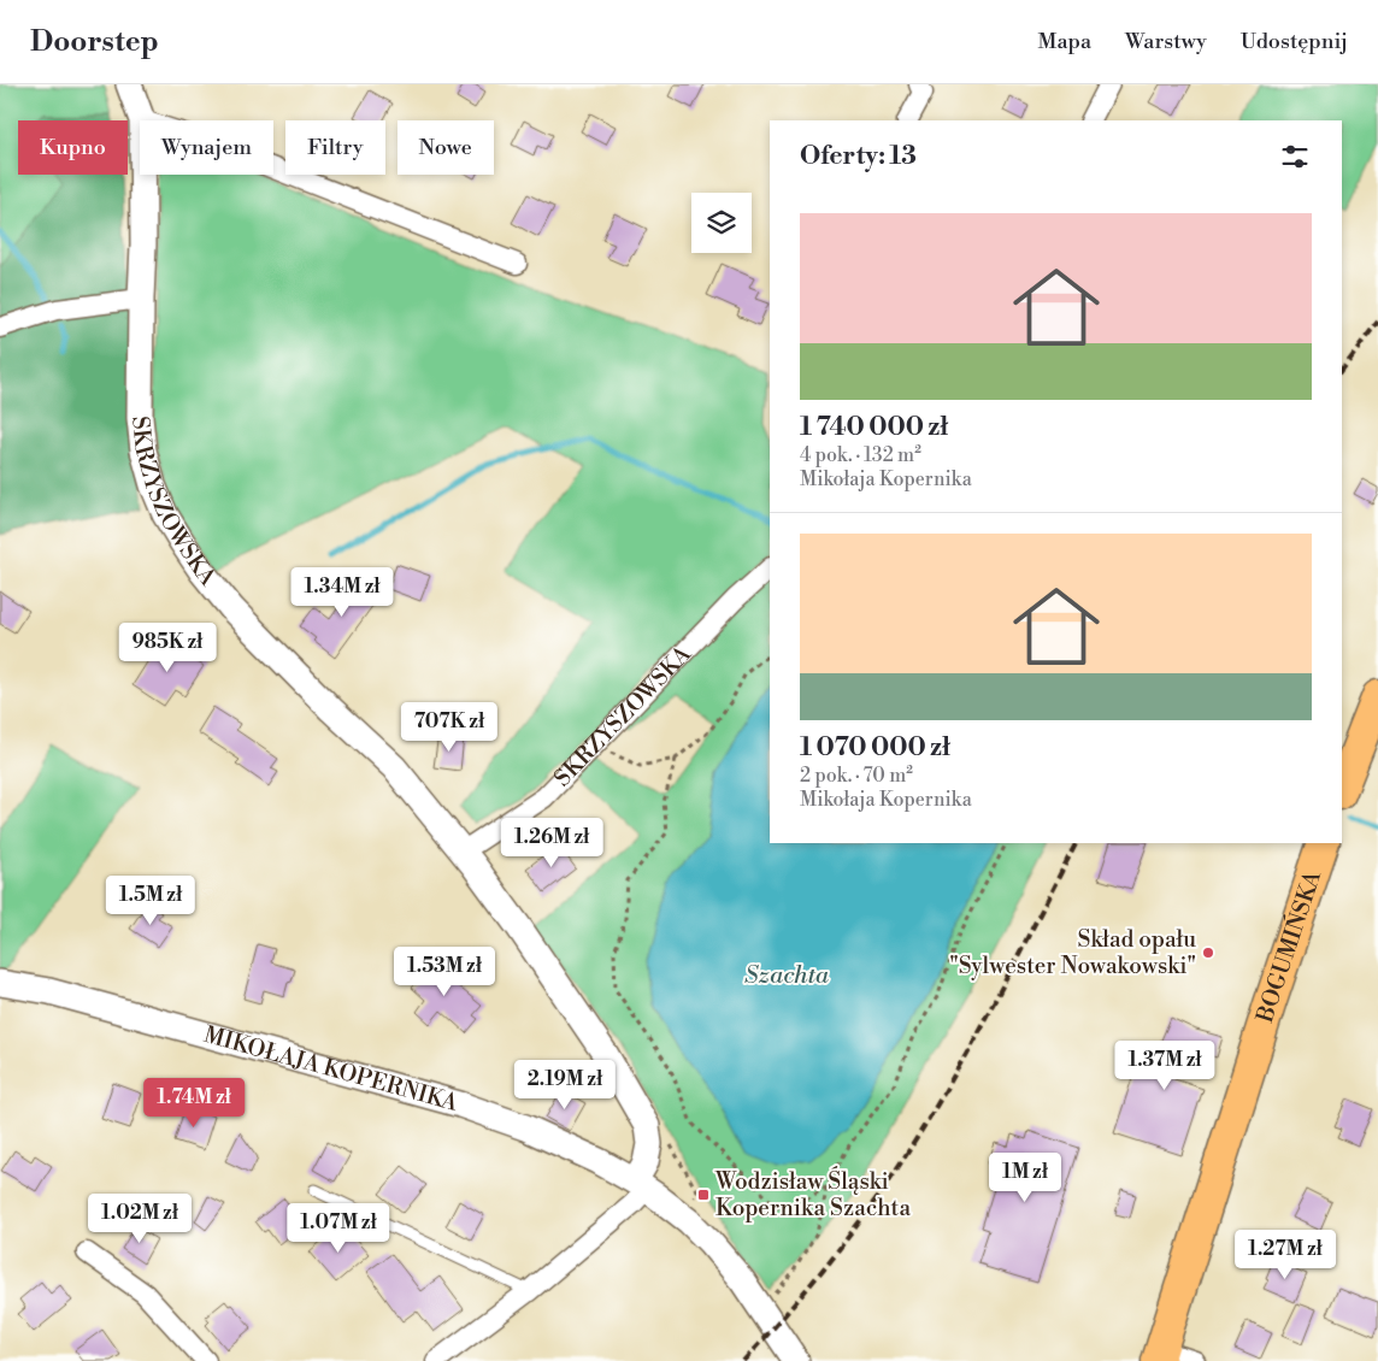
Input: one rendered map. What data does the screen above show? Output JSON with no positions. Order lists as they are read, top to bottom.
{
  "streets": {
    "main road": ["BOGUMIŃSKA"],
    "street": ["SKRZYSZOWSKA", "MIKOŁAJA KOPERNIKA"]
  },
  "crossings": [
    ["SKRZYSZOWSKA", "MIKOŁAJA KOPERNIKA"]
  ],
  "water": ["Szachta"],
  "places": {
    "other": ["Skład opału \"Sylwester Nowakowski\""],
    "transit": ["Wodzisław Śląski Kopernika Szachta"]
  },
  "page": {
    "header": "Doorstep",
    "nav": ["Mapa", "Warstwy", "Udostępnij"],
    "chip": [
      "Kupno",
      "Wynajem",
      "Filtry",
      "Nowe"
    ],
    "heading": "Oferty: 13",
    "list": [
      {
        "name": "1 740 000 zł",
        "note": "4 pok. · 132 m² · Mikołaja Kopernika"
      },
      {
        "name": "1 070 000 zł",
        "note": "2 pok. · 70 m² · Mikołaja Kopernika"
      }
    ],
    "price": [
      "1.34M zł",
      "985K zł",
      "707K zł",
      "1.26M zł",
      "1.5M zł",
      "1.53M zł",
      "1.37M zł",
      "2.19M zł",
      "1.74M zł",
      "1M zł",
      "1.02M zł",
      "1.07M zł",
      "1.27M zł"
    ]
  }
}
